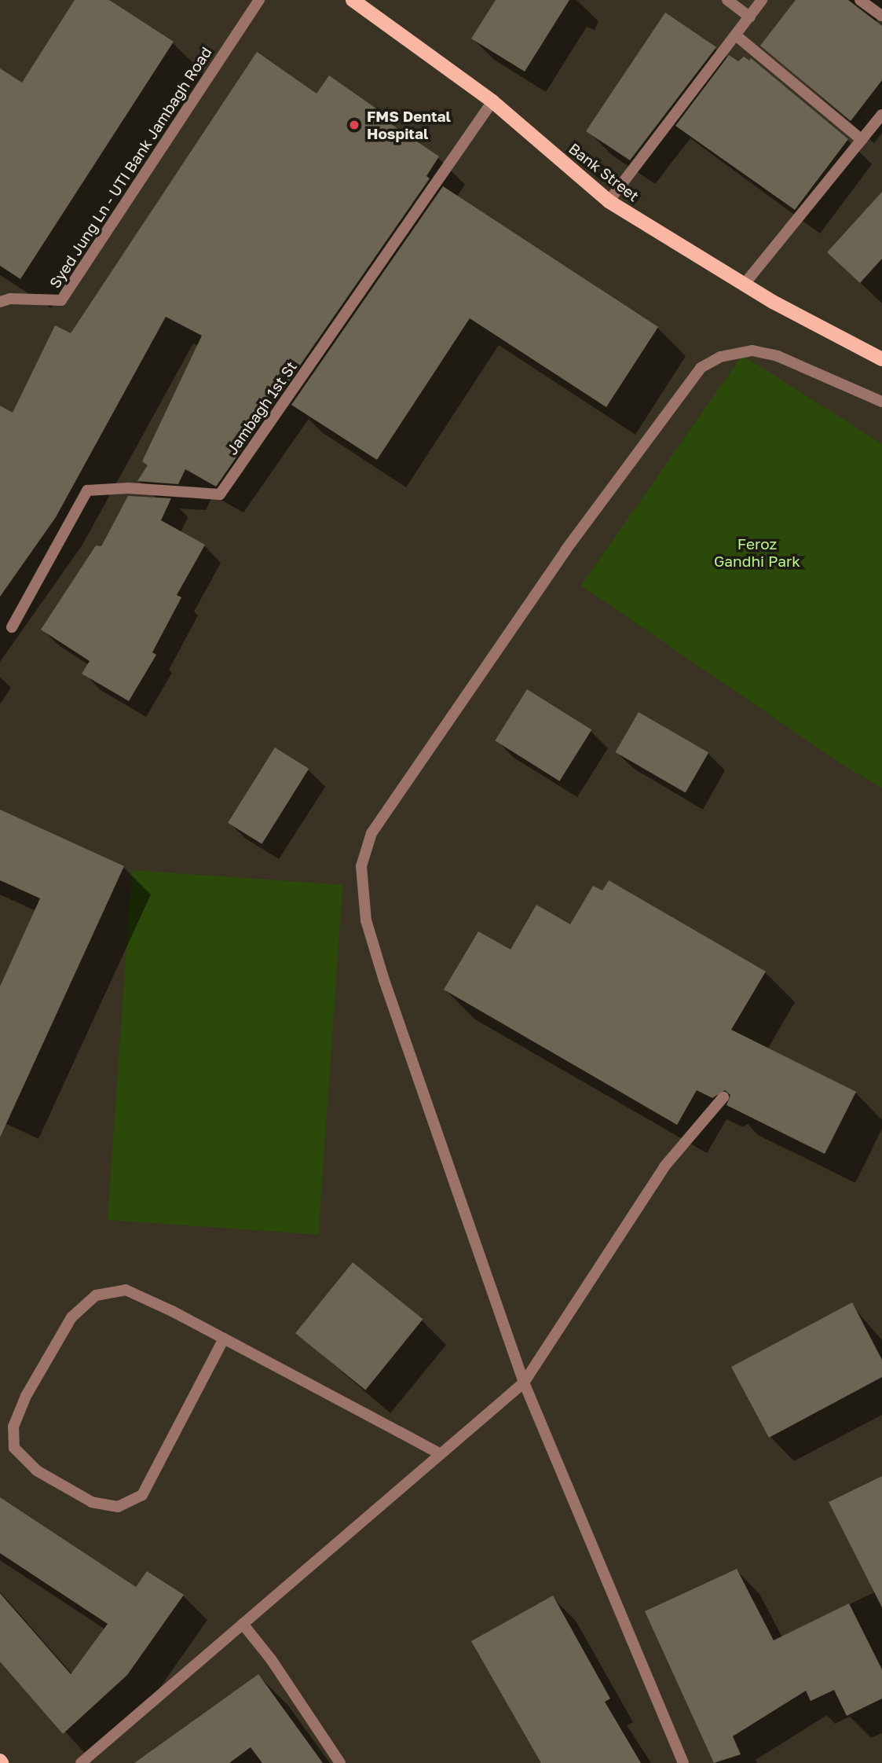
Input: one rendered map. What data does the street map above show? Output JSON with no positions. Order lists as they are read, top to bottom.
{
  "streets": {
    "main road": ["Bank Street"],
    "street": ["Syed Jung Ln - UTI Bank Jambagh Road", "Jambagh 1st St"]
  },
  "crossings": [
    ["Bank Street", "Jambagh 1st St"]
  ],
  "parks": ["Feroz Gandhi Park"],
  "places": ["FMS Dental Hospital"]
}
